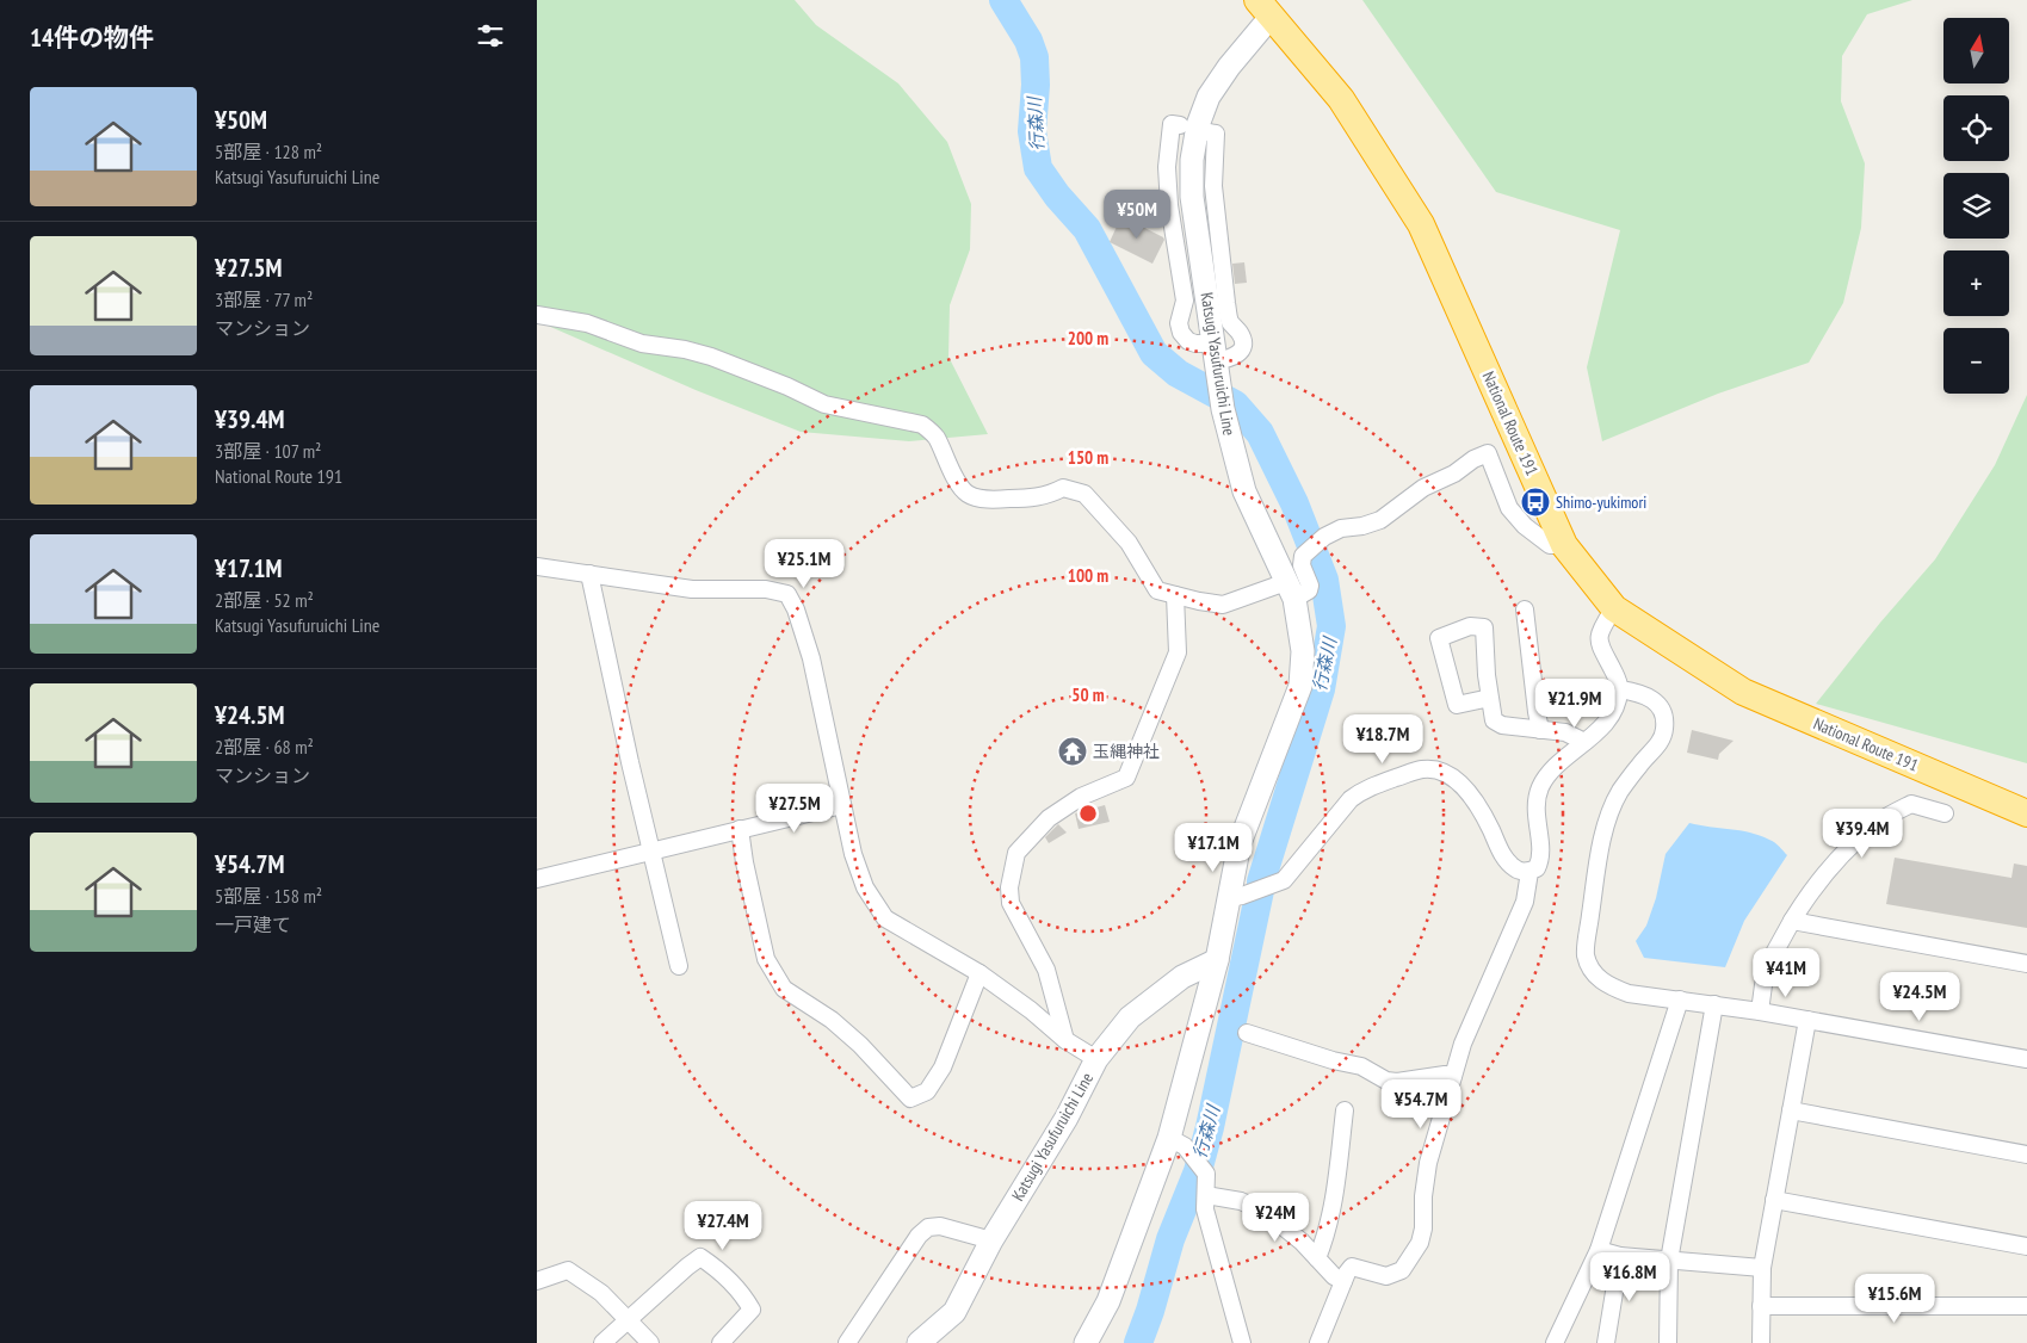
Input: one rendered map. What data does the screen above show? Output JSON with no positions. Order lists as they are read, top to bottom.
{
  "streets": {
    "highway": ["National Route 191"],
    "main road": ["Katsugi Yasufuruichi Line"]
  },
  "crossings": [
    ["Katsugi Yasufuruichi Line", "National Route 191"]
  ],
  "water": ["行森川"],
  "places": {
    "bus stop": ["Shimo-yukimori"],
    "temple": ["玉縄神社"]
  },
  "north": "top",
  "page": {
    "heading": "14件の物件",
    "map_buttons": ["+", "−"],
    "list": [
      {
        "name": "¥50M",
        "note": "5部屋 · 128 m² · Katsugi Yasufuruichi Line"
      },
      {
        "name": "¥27.5M",
        "note": "3部屋 · 77 m² · マンション"
      },
      {
        "name": "¥39.4M",
        "note": "3部屋 · 107 m² · National Route 191"
      },
      {
        "name": "¥17.1M",
        "note": "2部屋 · 52 m² · Katsugi Yasufuruichi Line"
      },
      {
        "name": "¥24.5M",
        "note": "2部屋 · 68 m² · マンション"
      },
      {
        "name": "¥54.7M",
        "note": "5部屋 · 158 m² · 一戸建て"
      }
    ],
    "price": [
      "¥50M",
      "¥25.1M",
      "¥21.9M",
      "¥18.7M",
      "¥27.5M",
      "¥39.4M",
      "¥17.1M",
      "¥41M",
      "¥24.5M",
      "¥54.7M",
      "¥24M",
      "¥27.4M",
      "¥16.8M",
      "¥15.6M"
    ]
  },
  "rings": [
    "200 m",
    "150 m",
    "100 m",
    "50 m"
  ]
}
